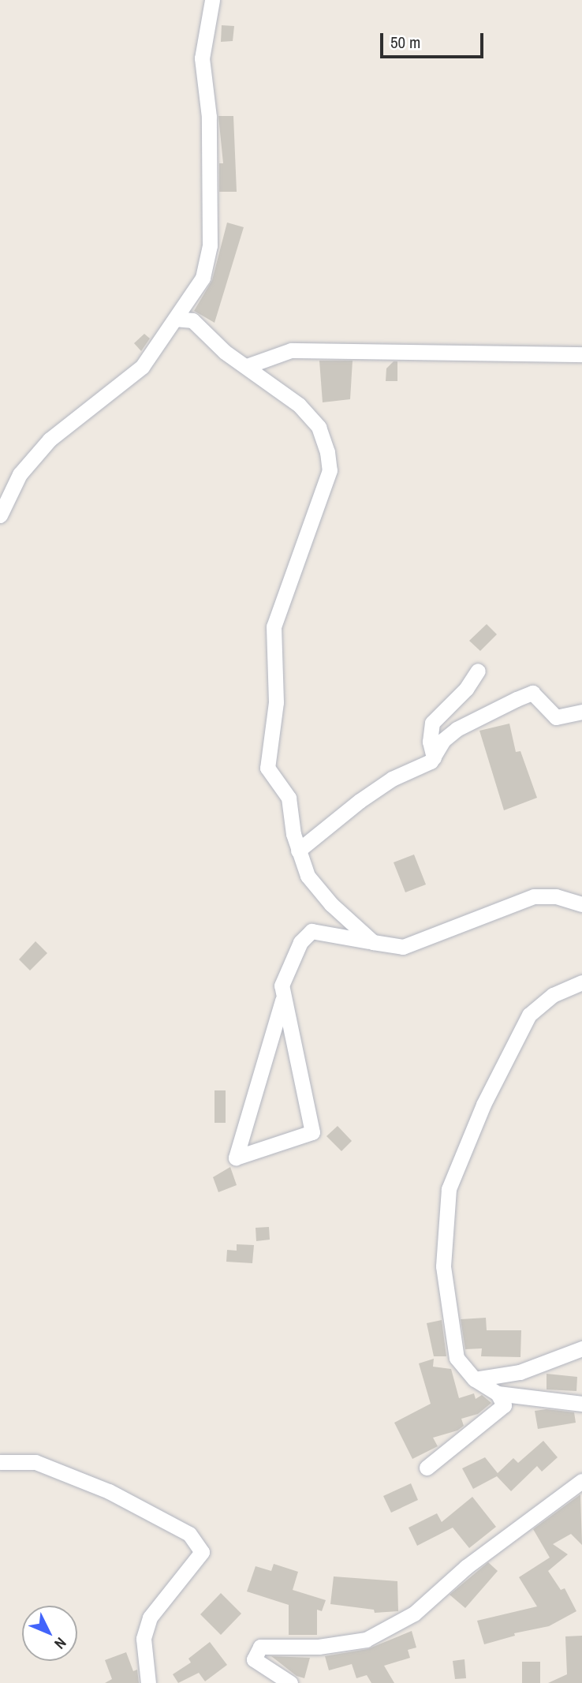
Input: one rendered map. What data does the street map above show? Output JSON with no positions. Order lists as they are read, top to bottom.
{
  "scale_bar": "50 m",
  "north": "bottom right"
}
